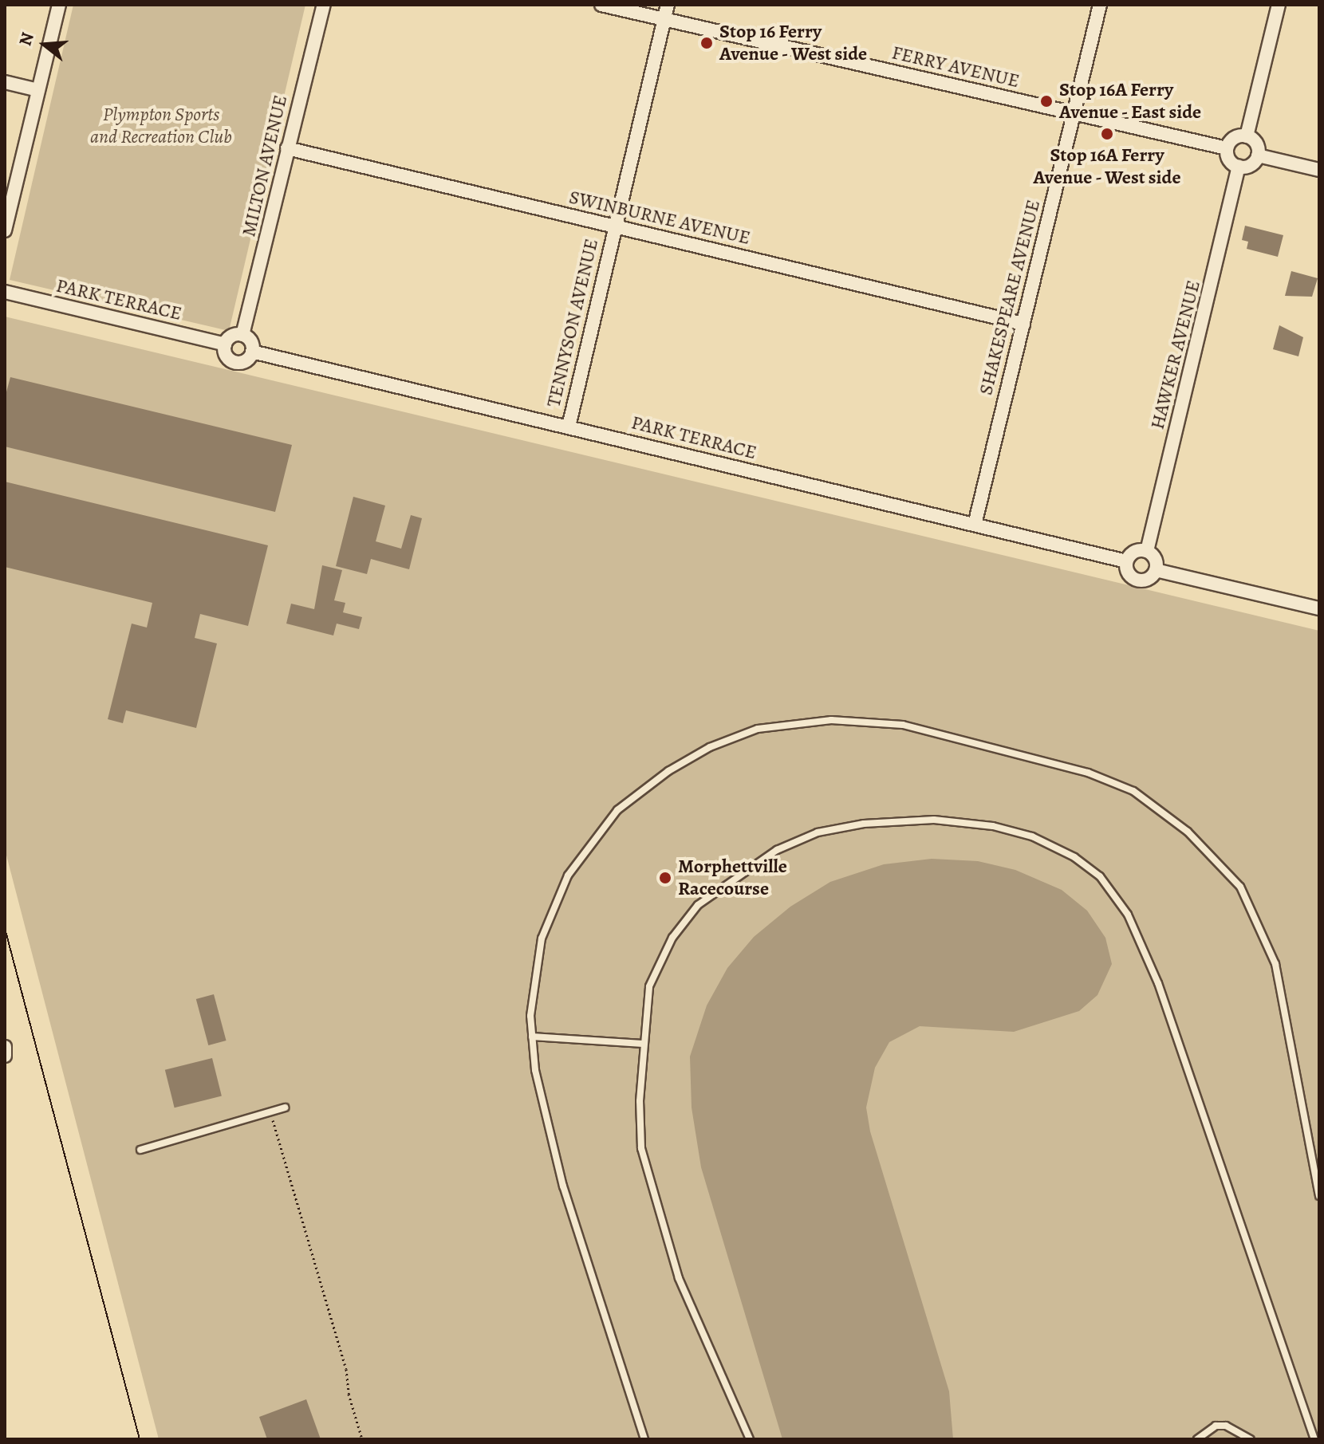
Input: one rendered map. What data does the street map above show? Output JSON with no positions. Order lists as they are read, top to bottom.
{
  "streets": {
    "street": [
      "FERRY AVENUE",
      "MILTON AVENUE",
      "SWINBURNE AVENUE",
      "SHAKESPEARE AVENUE",
      "PARK TERRACE",
      "TENNYSON AVENUE",
      "HAWKER AVENUE"
    ]
  },
  "crossings": [
    ["FERRY AVENUE", "SHAKESPEARE AVENUE"],
    ["FERRY AVENUE", "TENNYSON AVENUE"],
    ["FERRY AVENUE", "HAWKER AVENUE"],
    ["MILTON AVENUE", "SWINBURNE AVENUE"],
    ["MILTON AVENUE", "PARK TERRACE"],
    ["SWINBURNE AVENUE", "SHAKESPEARE AVENUE"],
    ["SWINBURNE AVENUE", "TENNYSON AVENUE"],
    ["SHAKESPEARE AVENUE", "PARK TERRACE"],
    ["PARK TERRACE", "TENNYSON AVENUE"],
    ["PARK TERRACE", "HAWKER AVENUE"]
  ],
  "parks": ["Plympton Sports and Recreation Club"],
  "places": [
    "Stop 16 Ferry Avenue - West side",
    "Stop 16A Ferry Avenue - East side",
    "Stop 16A Ferry Avenue - West side",
    "Morphettville Racecourse"
  ],
  "north": "left"
}
